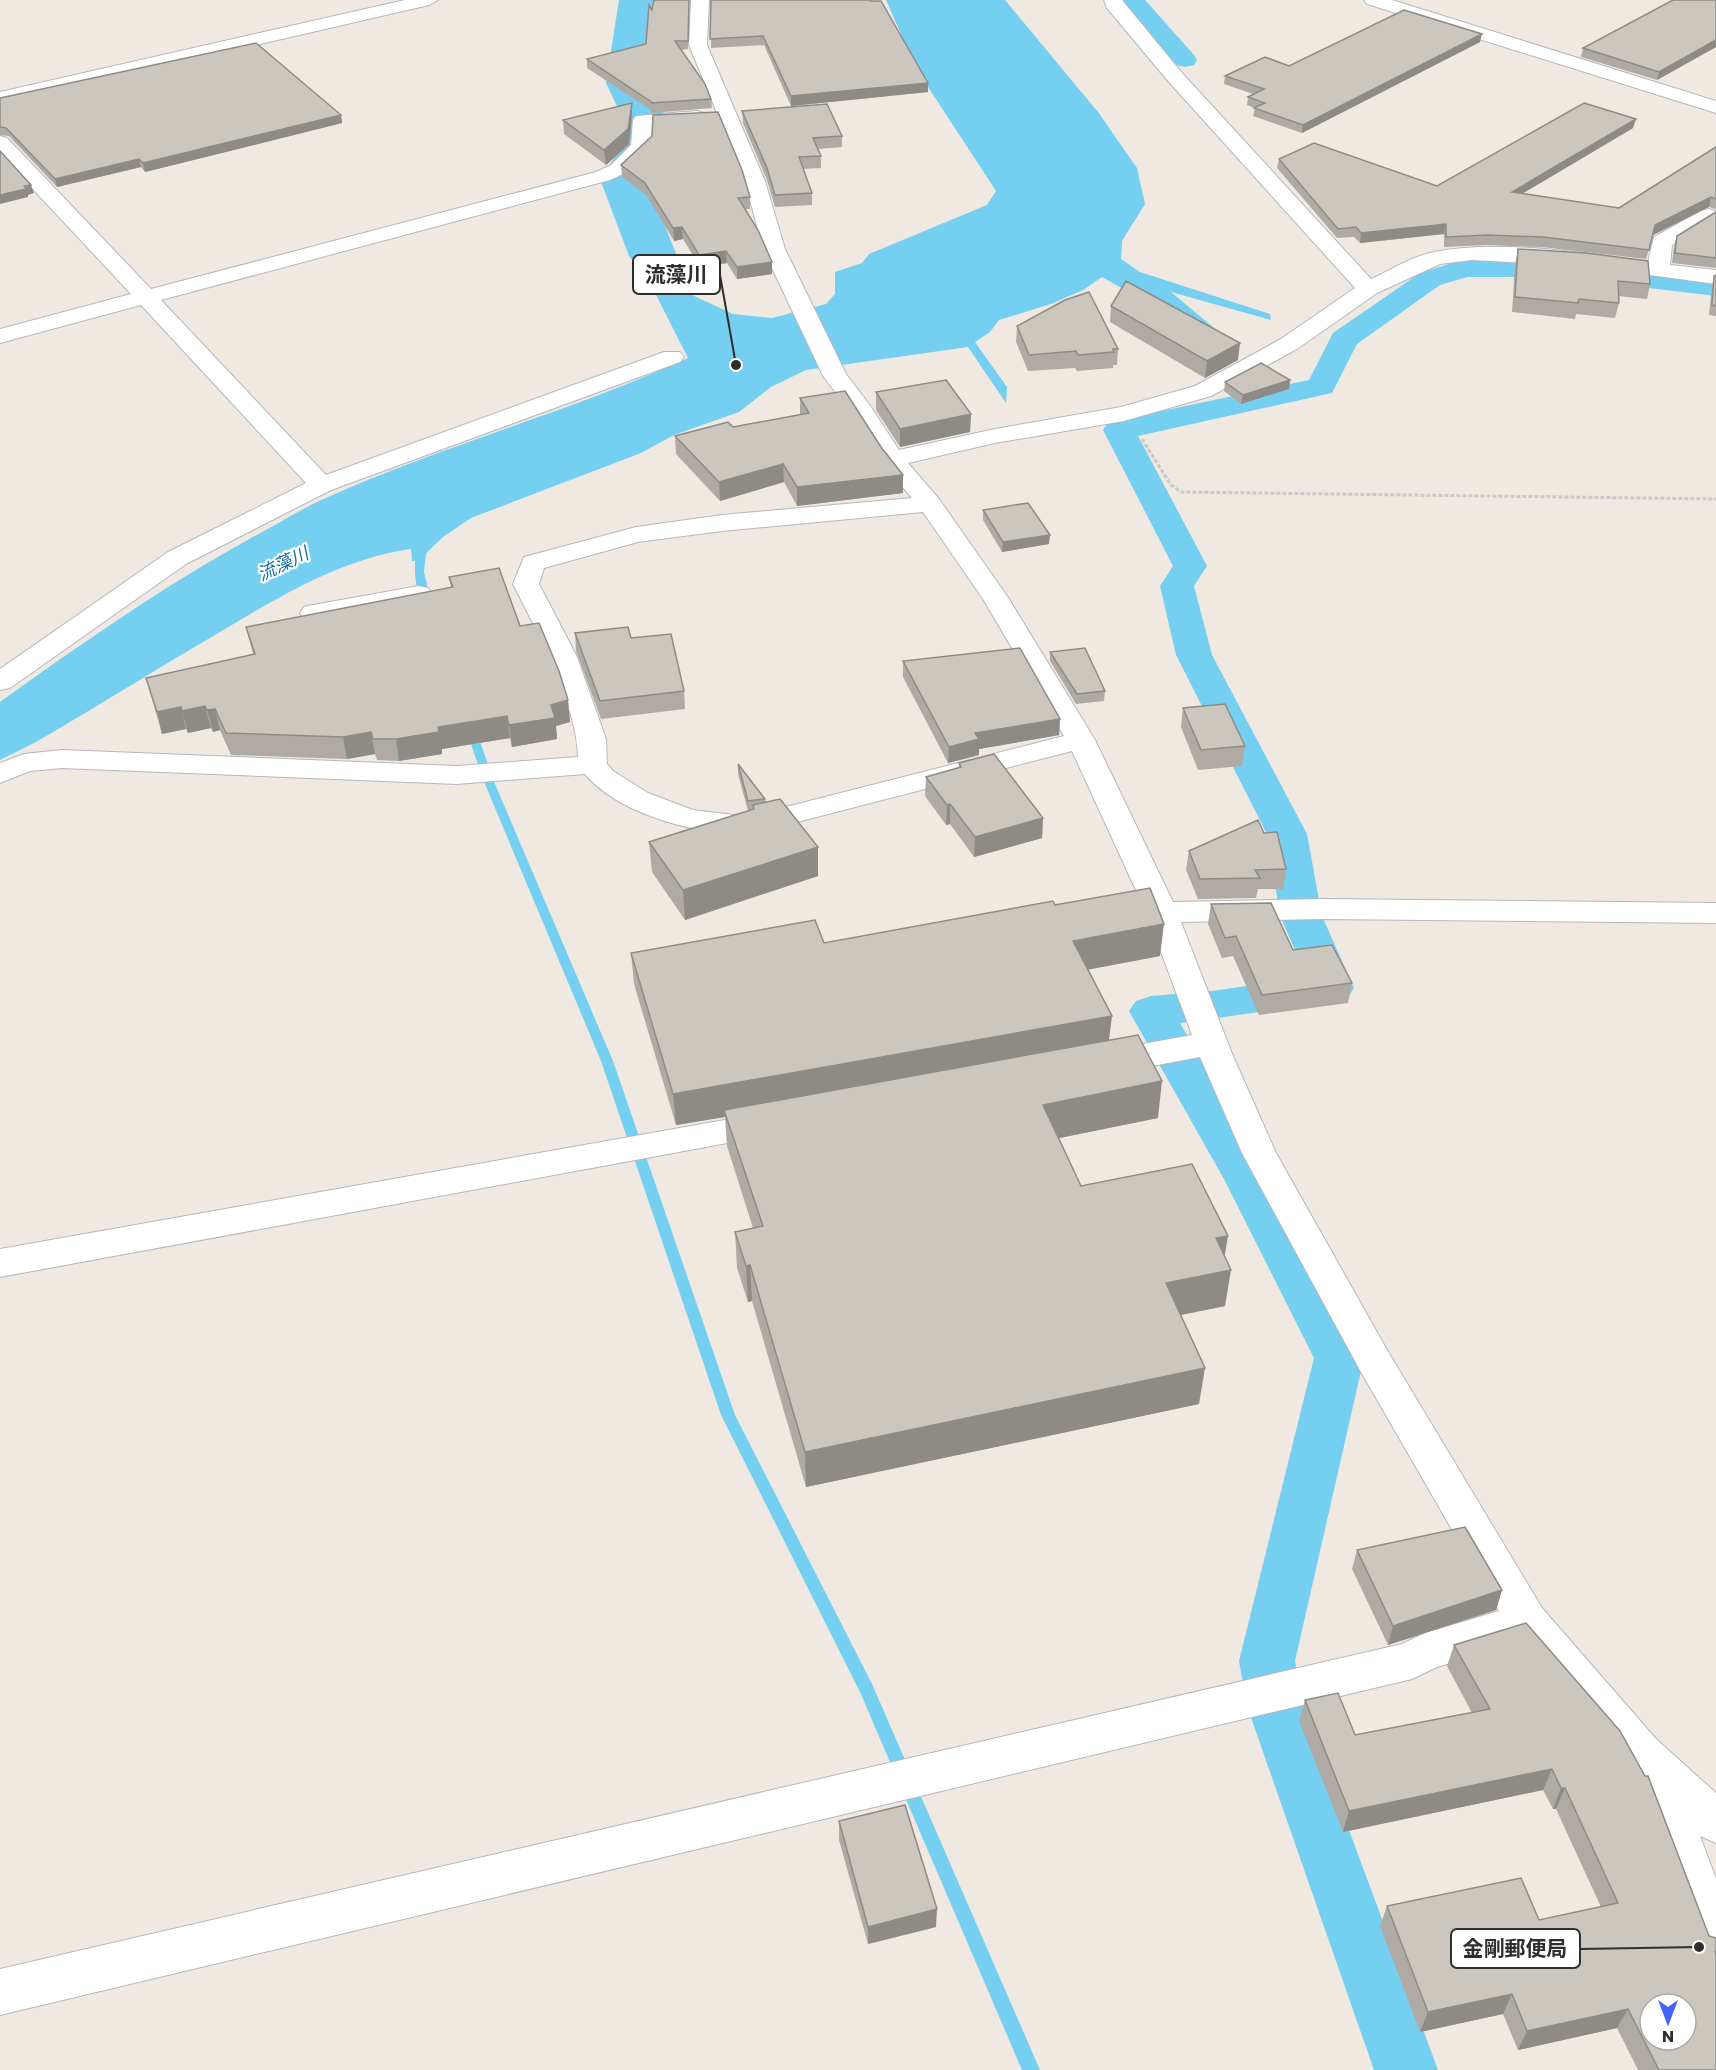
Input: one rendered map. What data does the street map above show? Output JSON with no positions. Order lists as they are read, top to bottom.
{
  "water": ["流藻川"],
  "places": ["流藻川", "金剛郵便局"],
  "north": "bottom"
}
